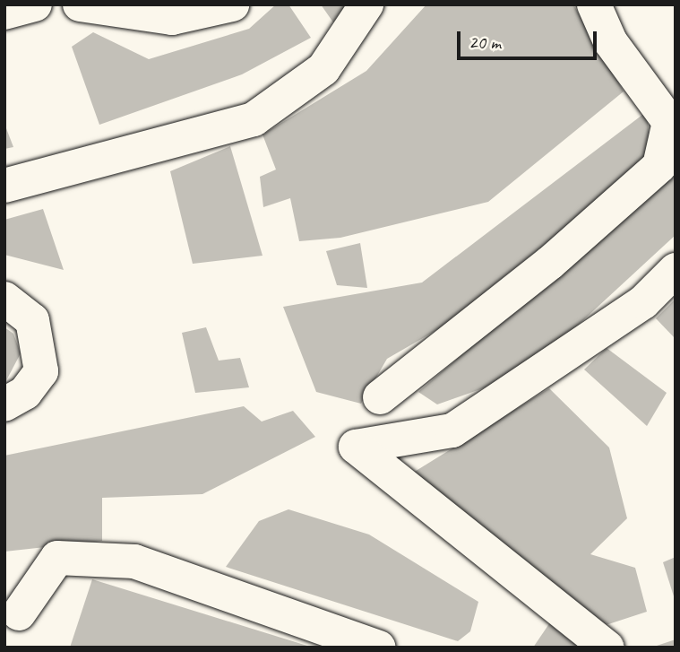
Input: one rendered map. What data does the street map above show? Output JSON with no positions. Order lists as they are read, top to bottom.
{
  "scale_bar": "20 m"
}
